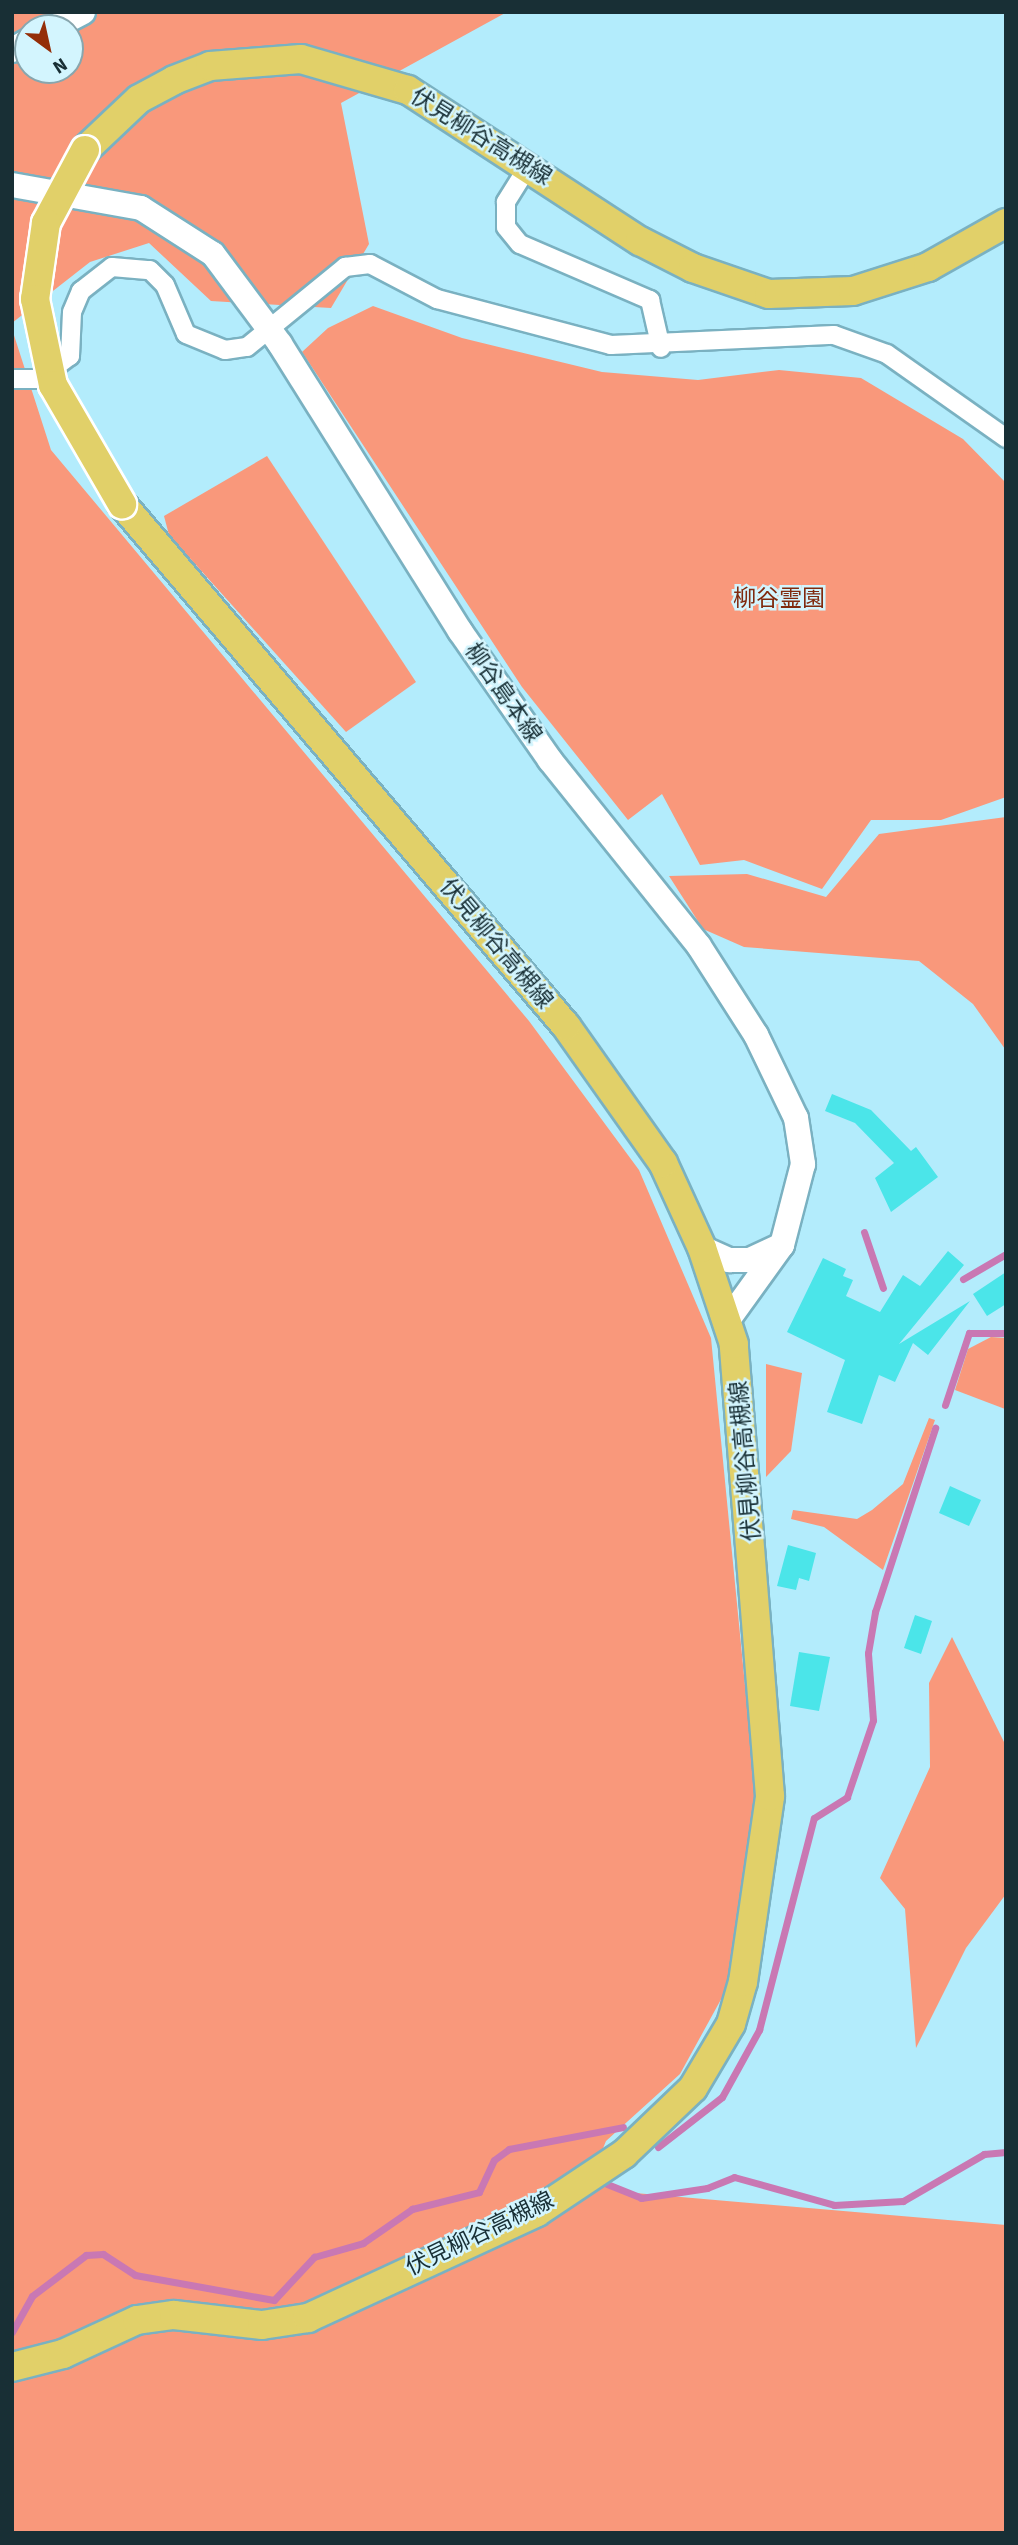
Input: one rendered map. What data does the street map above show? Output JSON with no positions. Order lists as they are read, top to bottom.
{
  "streets": {
    "main road": ["伏見柳谷高槻線", "柳谷島本線"]
  },
  "crossings": [
    ["伏見柳谷高槻線", "柳谷島本線"]
  ],
  "parks": ["柳谷霊園"],
  "north": "bottom right"
}
